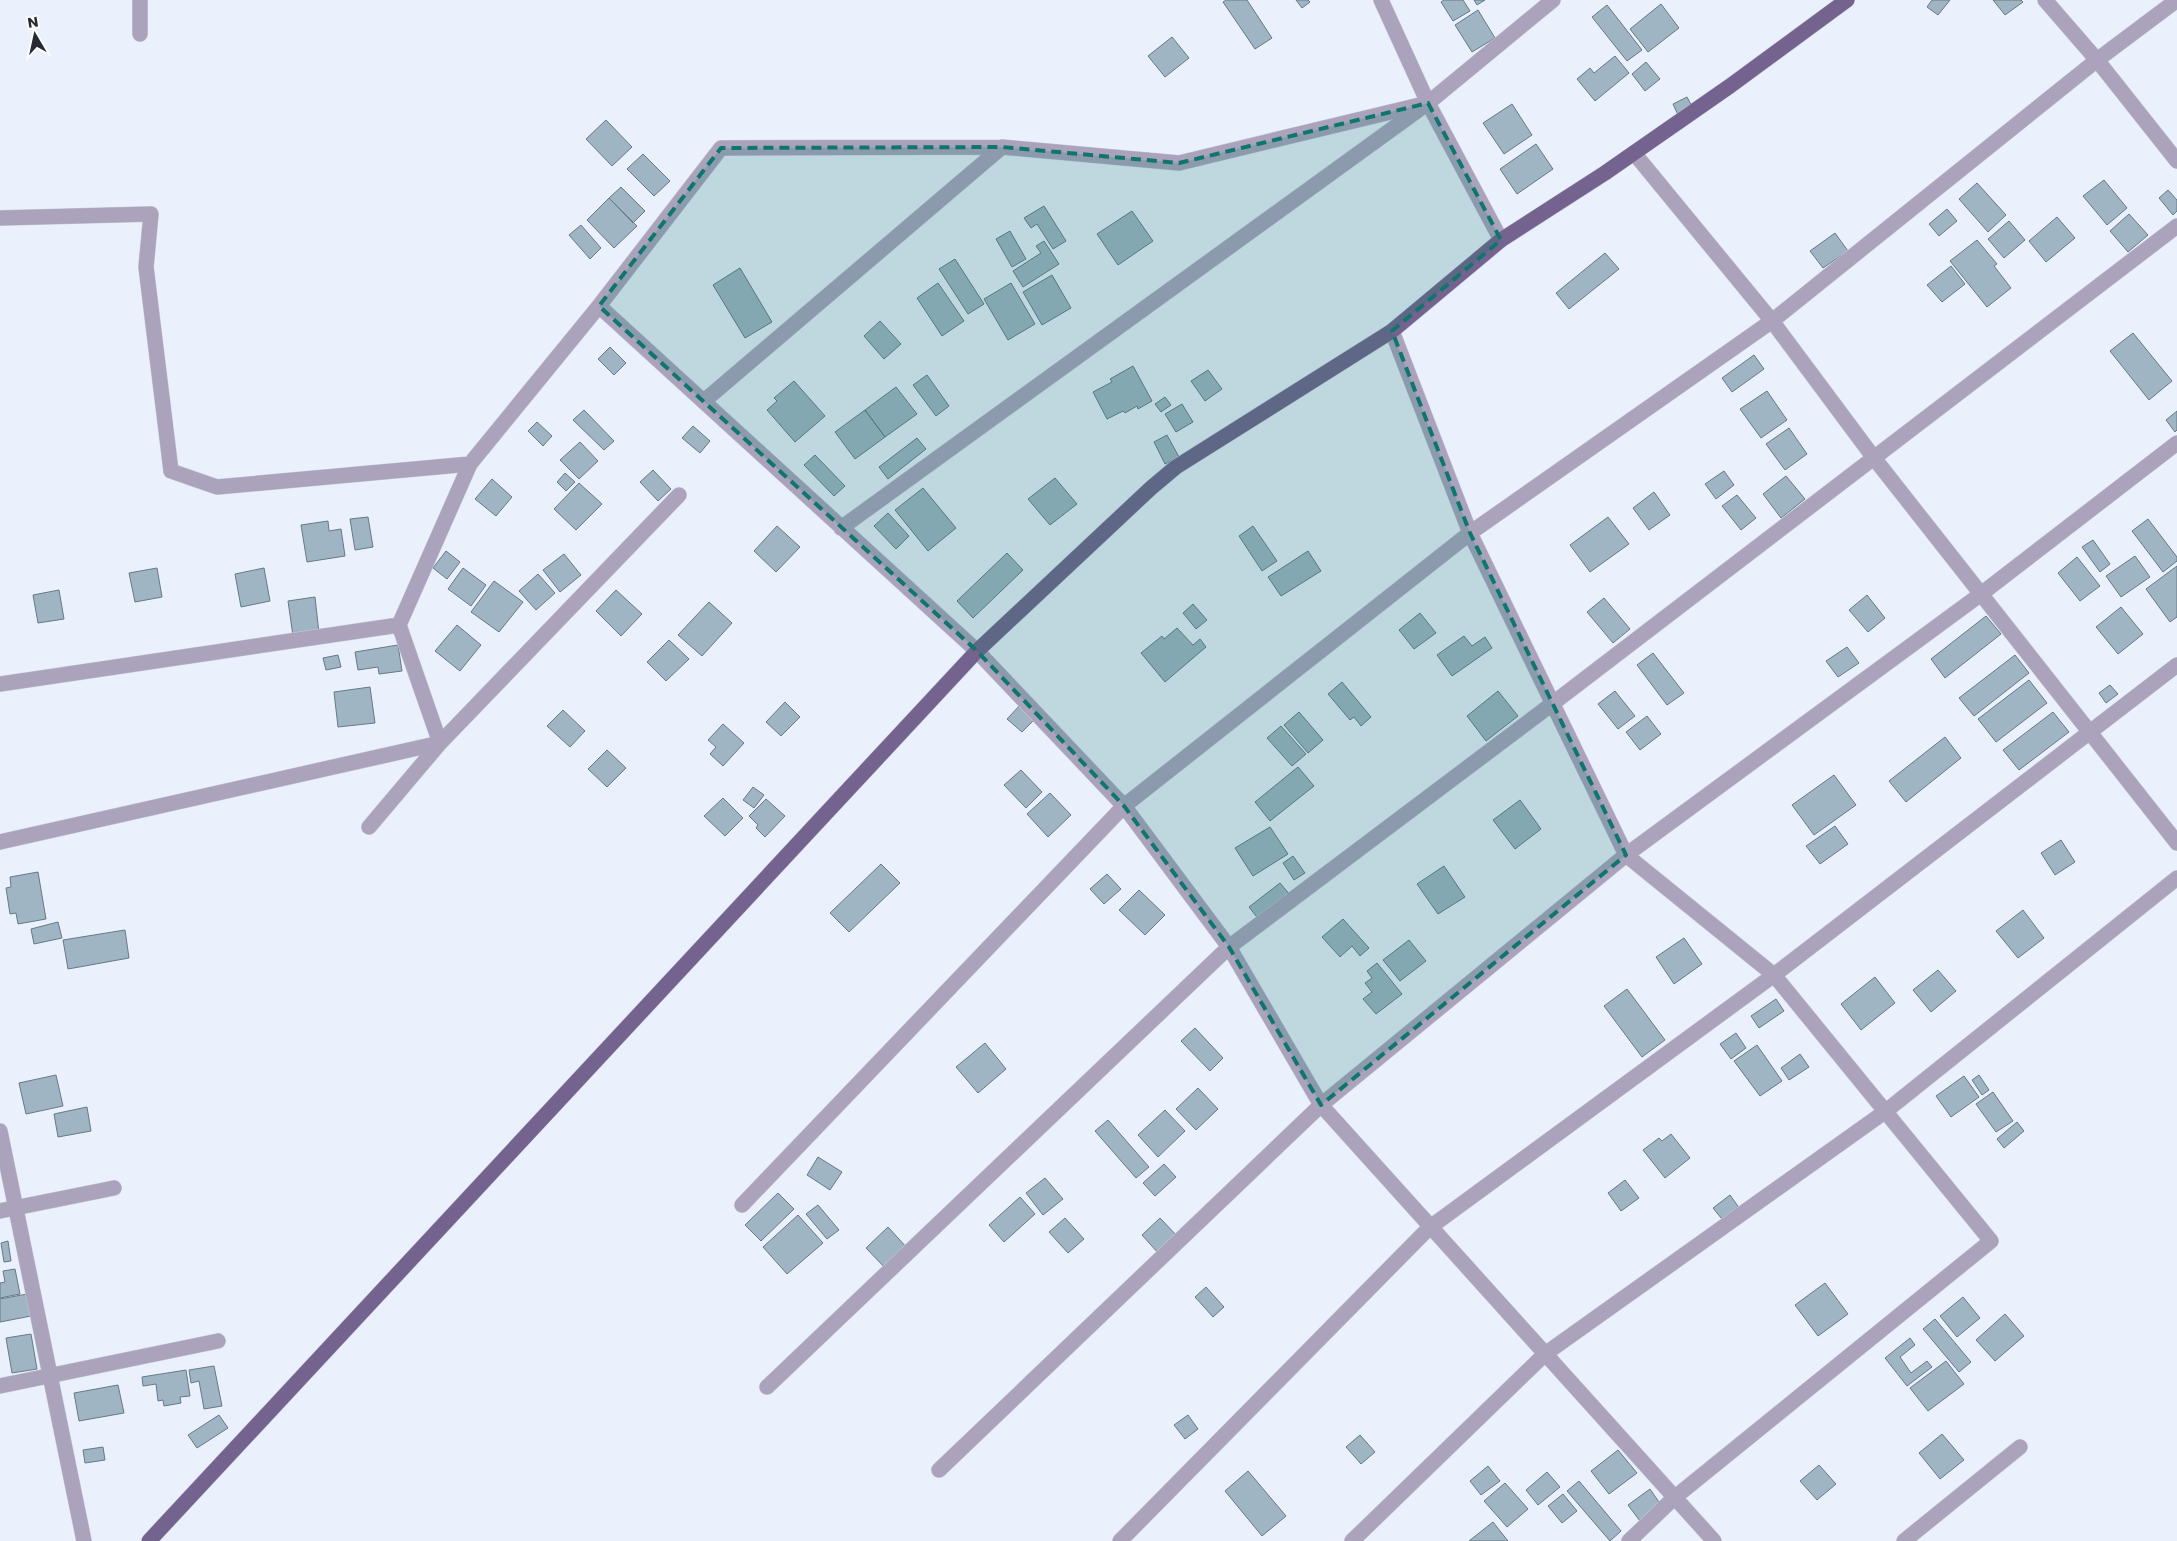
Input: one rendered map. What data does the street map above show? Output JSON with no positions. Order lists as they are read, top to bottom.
{
  "north": "top"
}
